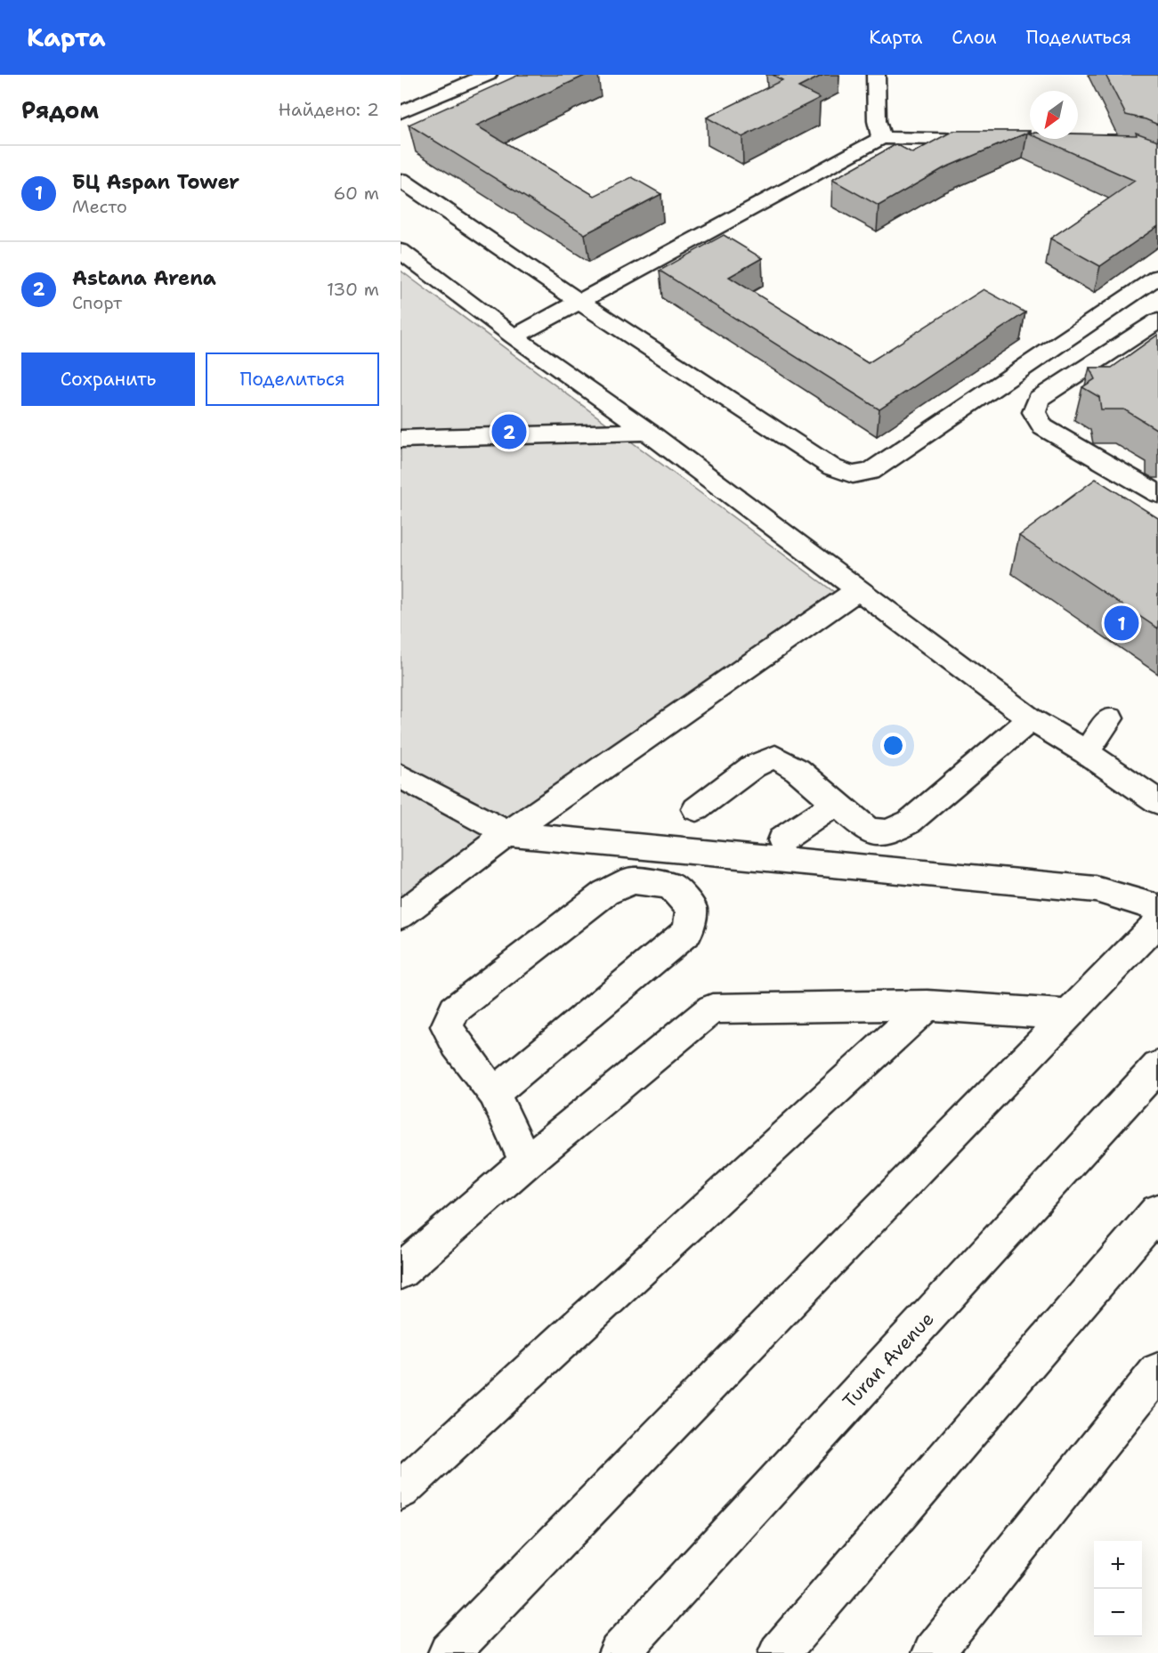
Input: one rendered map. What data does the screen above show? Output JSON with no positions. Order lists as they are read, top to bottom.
{
  "streets": {
    "main road": ["Turan Avenue"]
  },
  "north": "bottom left",
  "page": {
    "header": "Карта",
    "nav": ["Карта", "Слои", "Поделиться"],
    "heading": ["Рядом", "Найдено: 2"],
    "list": [
      {
        "mark": "1",
        "name": "БЦ Aspan Tower",
        "note": "Место",
        "value": "60 m"
      },
      {
        "mark": "2",
        "name": "Astana Arena",
        "note": "Спорт",
        "value": "130 m"
      }
    ],
    "buttons": ["Сохранить", "Поделиться"],
    "pins": ["2", "1"],
    "map_buttons": ["+", "−"]
  }
}
